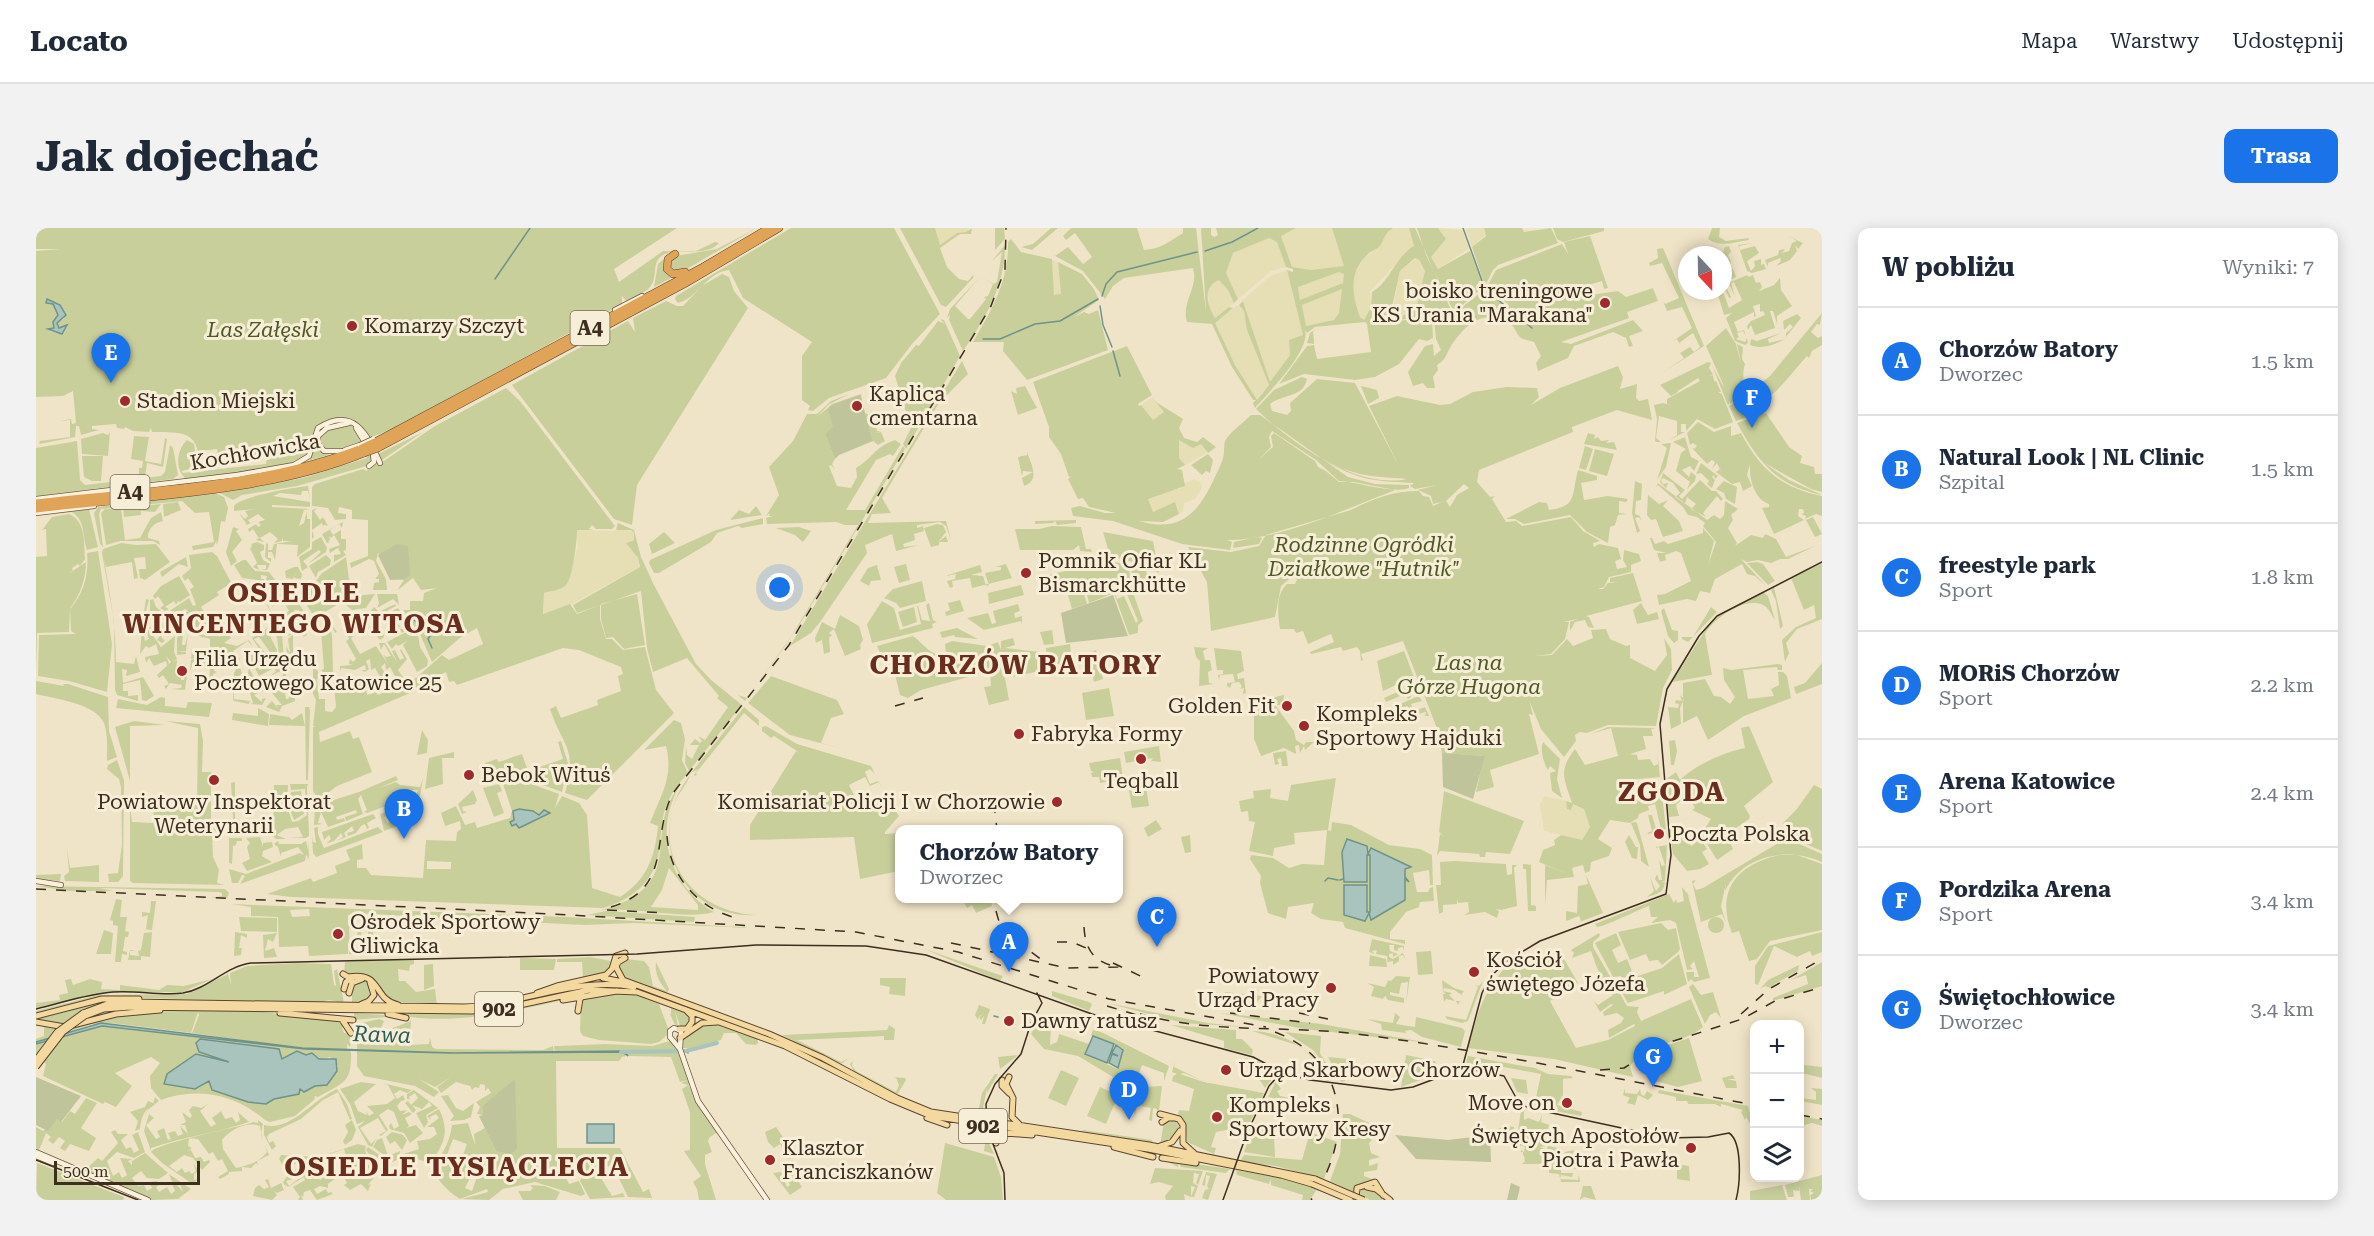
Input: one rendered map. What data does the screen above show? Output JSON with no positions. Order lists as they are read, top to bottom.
{
  "streets": {
    "highway": ["A4"],
    "main road": ["Kochłowicka", "902"]
  },
  "crossings": [
    ["A4", "Kochłowicka"]
  ],
  "districts": [
    "OSIEDLE WINCENTEGO WITOSA",
    "CHORZÓW BATORY",
    "ZGODA",
    "OSIEDLE TYSIĄCLECIA"
  ],
  "water": ["Rawa"],
  "parks": ["Las Załęski", "Rodzinne Ogródki Działkowe \"Hutnik\"", "Las na Górze Hugona"],
  "places": [
    "boisko treningowe KS Urania \"Marakana\"",
    "Komarzy Szczyt",
    "Stadion Miejski",
    "Kaplica cmentarna",
    "Pomnik Ofiar KL Bismarckhütte",
    "Filia Urzędu Pocztowego Katowice 25",
    "Golden Fit",
    "Kompleks Sportowy Hajduki",
    "Fabryka Formy",
    "Teqball",
    "Bebok Wituś",
    "Powiatowy Inspektorat Weterynarii",
    "Komisariat Policji I w Chorzowie",
    "Poczta Polska",
    "Ośrodek Sportowy Gliwicka",
    "Kościół świętego Józefa",
    "Powiatowy Urząd Pracy",
    "Dawny ratusz",
    "Urząd Skarbowy Chorzów",
    "Move on",
    "Kompleks Sportowy Kresy",
    "Świętych Apostołów Piotra i Pawła",
    "Klasztor Franciszkanów"
  ],
  "scale_bar": "500 m",
  "north": "bottom",
  "page": {
    "header": "Locato",
    "nav": ["Mapa", "Warstwy", "Udostępnij"],
    "buttons": "Trasa",
    "title": "Jak dojechać",
    "heading": ["W pobliżu", "Wyniki: 7"],
    "list": [
      {
        "mark": "A",
        "name": "Chorzów Batory",
        "note": "Dworzec",
        "value": "1.5 km"
      },
      {
        "mark": "B",
        "name": "Natural Look | NL Clinic",
        "note": "Szpital",
        "value": "1.5 km"
      },
      {
        "mark": "C",
        "name": "freestyle park",
        "note": "Sport",
        "value": "1.8 km"
      },
      {
        "mark": "D",
        "name": "MORiS Chorzów",
        "note": "Sport",
        "value": "2.2 km"
      },
      {
        "mark": "E",
        "name": "Arena Katowice",
        "note": "Sport",
        "value": "2.4 km"
      },
      {
        "mark": "F",
        "name": "Pordzika Arena",
        "note": "Sport",
        "value": "3.4 km"
      },
      {
        "mark": "G",
        "name": "Świętochłowice",
        "note": "Dworzec",
        "value": "3.4 km"
      }
    ],
    "pins": [
      "E",
      "F",
      "B",
      "C",
      "A",
      "G",
      "D"
    ],
    "popup": ["Chorzów Batory", "Dworzec"],
    "map_buttons": ["+", "−"],
    "scale": "500 m"
  }
}
